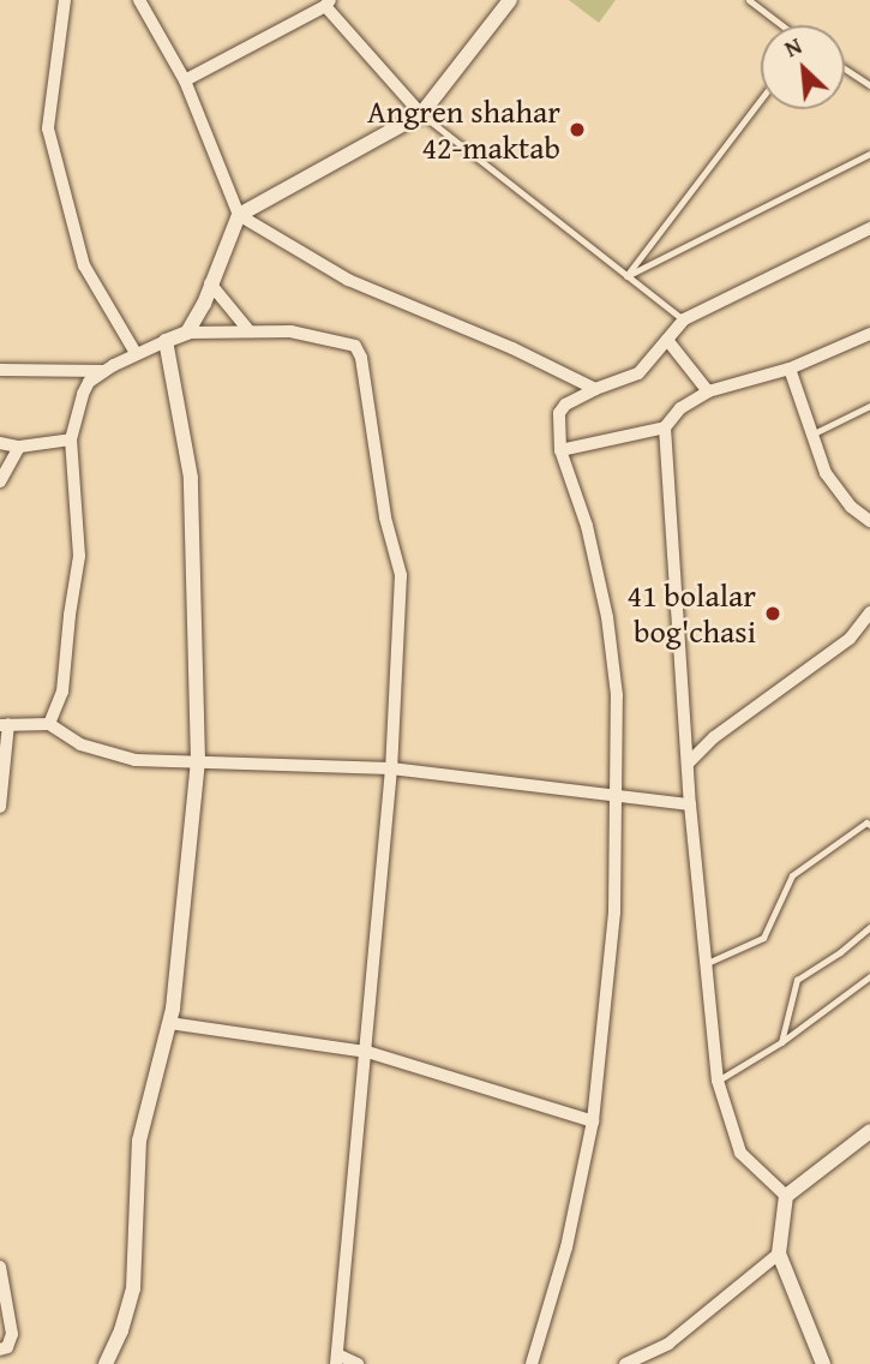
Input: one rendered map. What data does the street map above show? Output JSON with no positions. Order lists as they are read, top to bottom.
{
  "places": ["Angren shahar 42-maktab", "41 bolalar bog'chasi"],
  "north": "top left"
}
